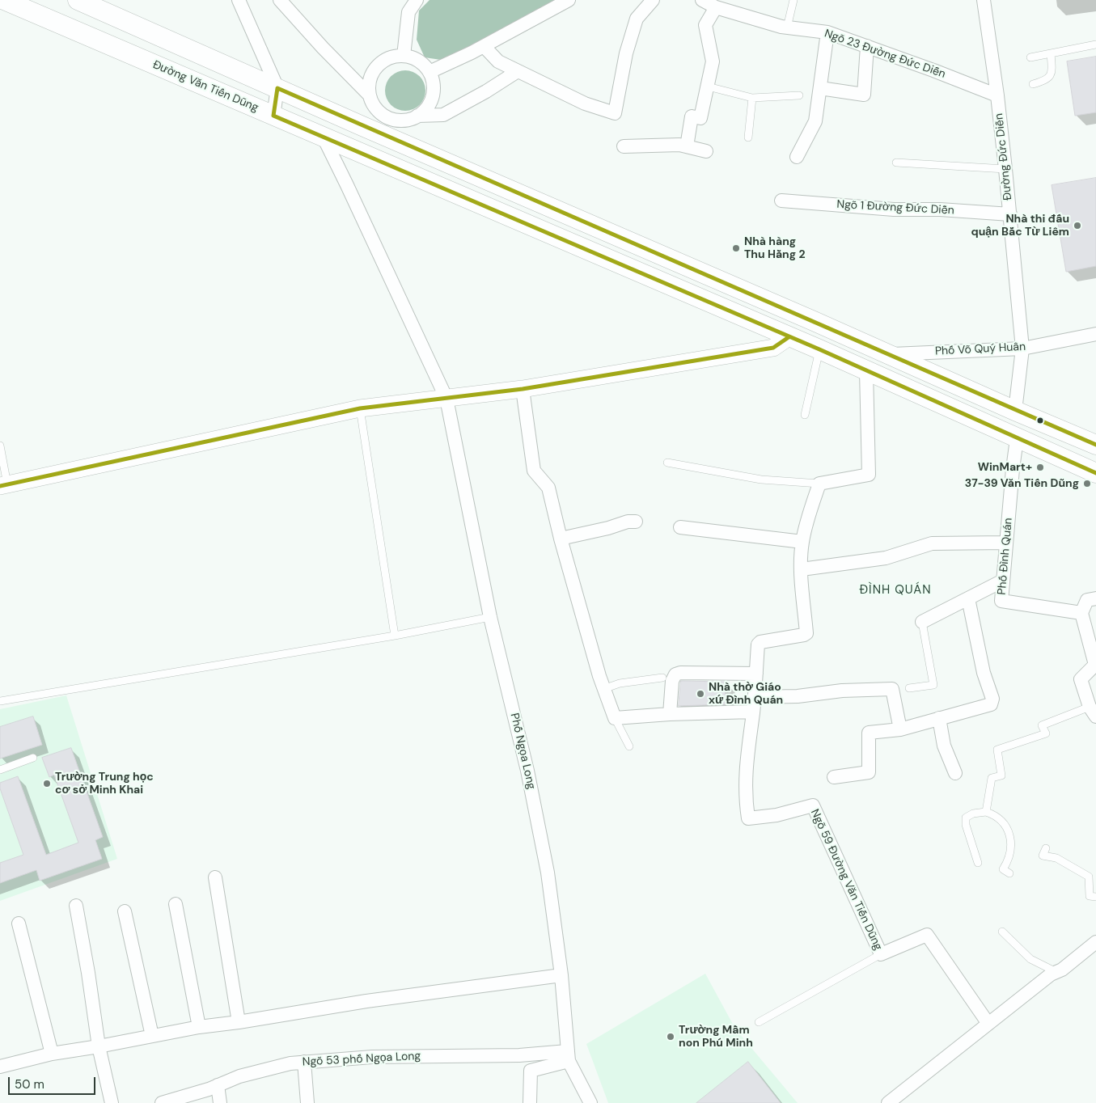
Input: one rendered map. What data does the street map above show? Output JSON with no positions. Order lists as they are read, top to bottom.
{
  "streets": {
    "main road": ["Đường Văn Tiến Dũng"],
    "street": [
      "Ngõ 23 Đường Đức Diễn",
      "Đường Đức Diễn",
      "Ngõ 1 Đường Đức Diễn",
      "Phố Võ Quý Huân",
      "Phố Đình Quán",
      "Phố Ngọa Long",
      "Ngõ 59 Đường Văn Tiến Dũng",
      "Ngõ 53 phố Ngọa Long"
    ]
  },
  "crossings": [
    ["Ngõ 23 Đường Đức Diễn", "Đường Đức Diễn"],
    ["Đường Văn Tiến Dũng", "Phố Đình Quán"],
    ["Đường Văn Tiến Dũng", "Phố Ngọa Long"],
    ["Đường Đức Diễn", "Ngõ 1 Đường Đức Diễn"],
    ["Đường Đức Diễn", "Phố Võ Quý Huân"],
    ["Phố Ngọa Long", "Ngõ 53 phố Ngọa Long"]
  ],
  "districts": ["ĐÌNH QUÁN"],
  "places": [
    "Nhà thi đấu quận Bắc Từ Liêm",
    "Nhà hàng Thu Hằng 2",
    "WinMart+",
    "37-39 Văn Tiến Dũng",
    "Nhà thờ Giáo xứ Đình Quán",
    "Trường Trung học cơ sở Minh Khai",
    "Trường Mầm non Phú Minh"
  ],
  "scale_bar": "50 m"
}
